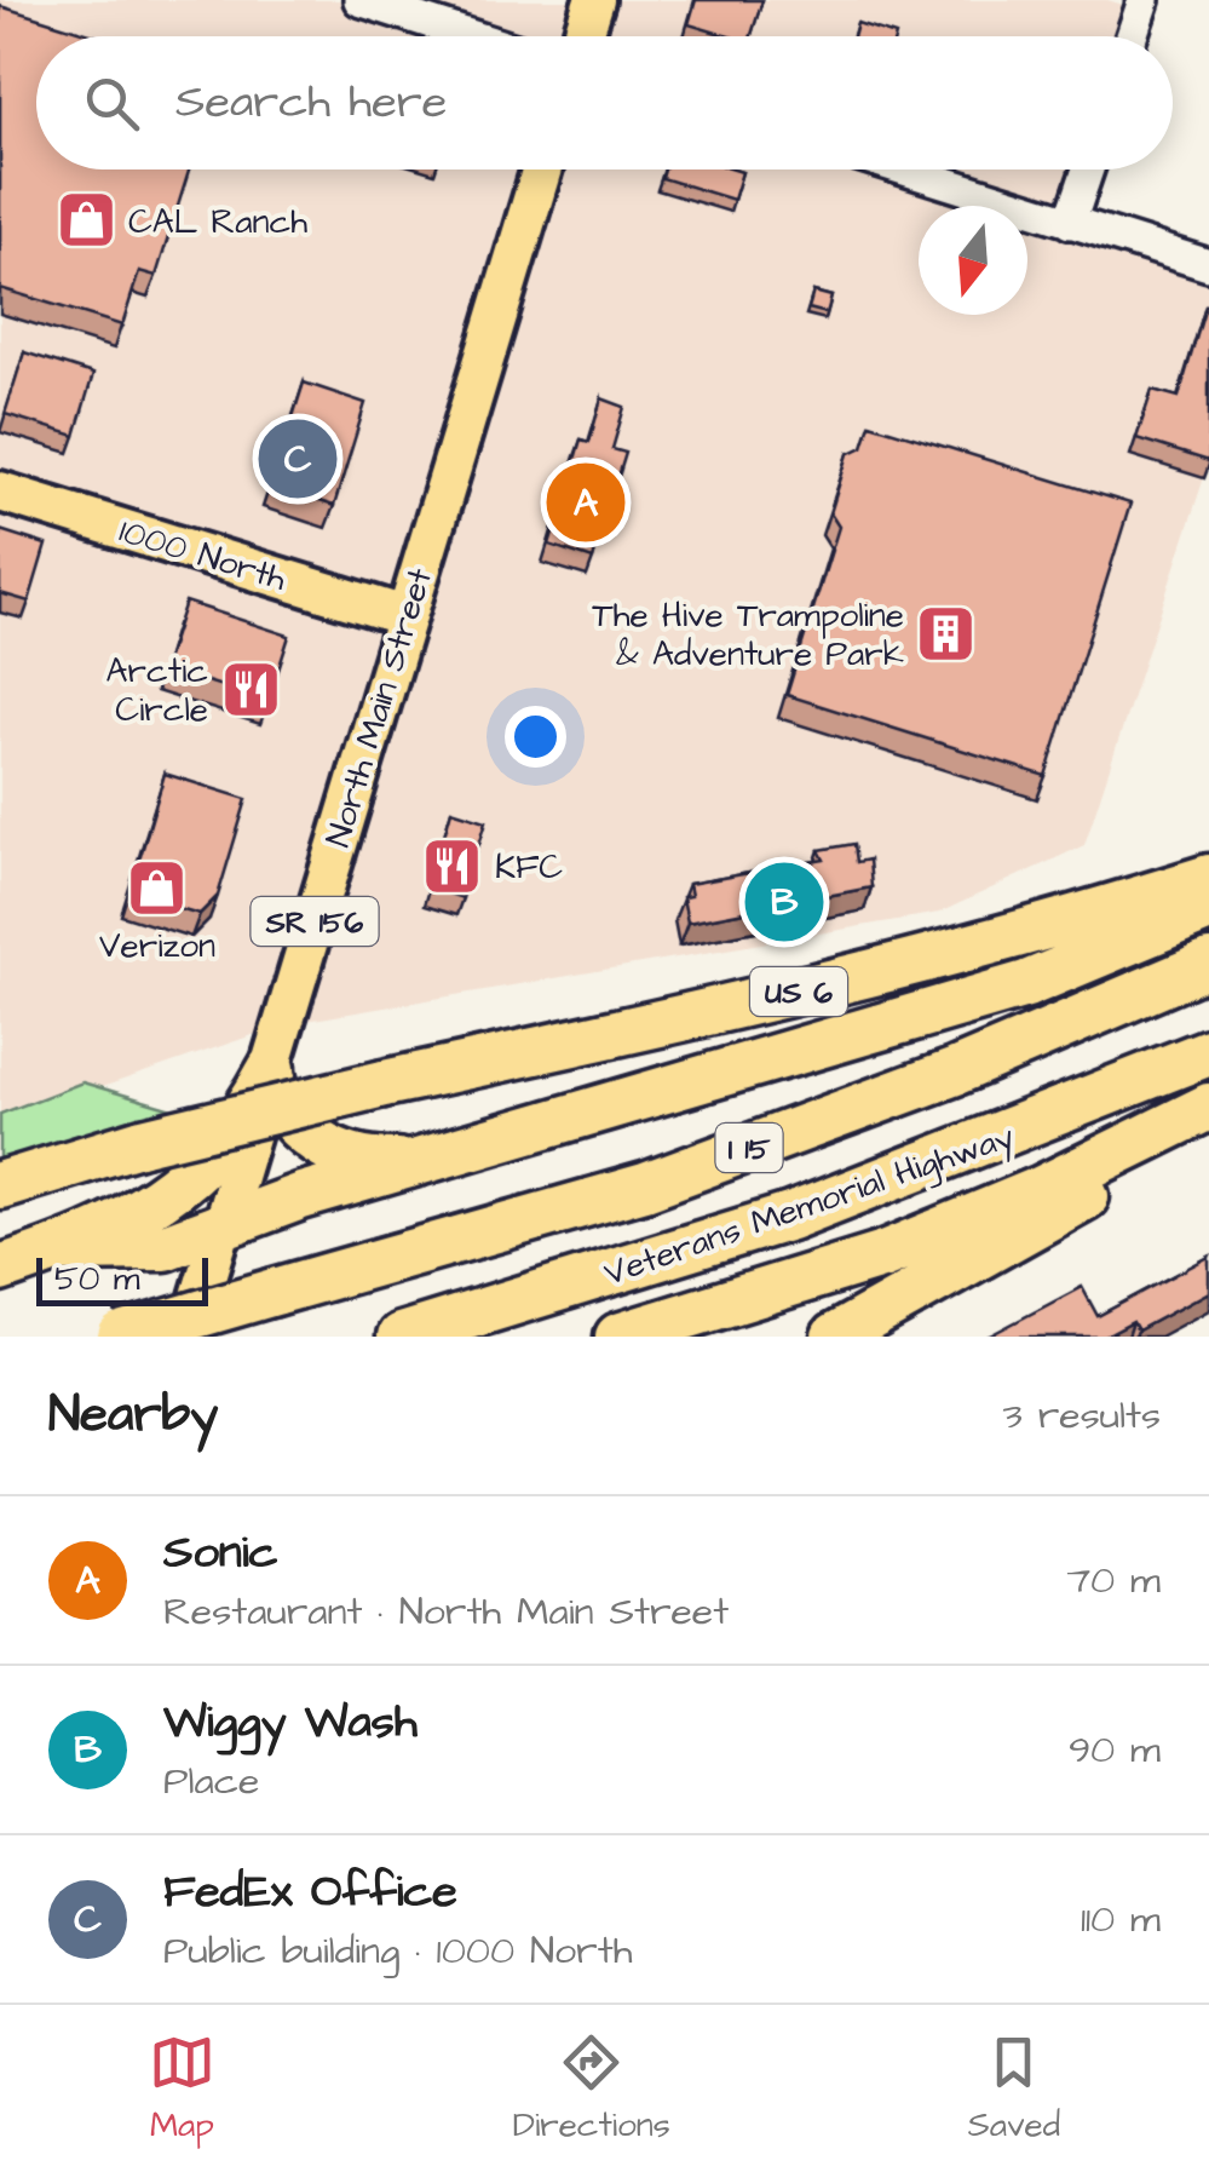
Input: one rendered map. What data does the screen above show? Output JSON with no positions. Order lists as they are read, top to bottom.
{
  "streets": {
    "highway": ["US 6", "I 15", "Veterans Memorial Highway"],
    "main road": ["1000 North", "North Main Street", "SR 156"]
  },
  "crossings": [
    ["1000 North", "North Main Street"]
  ],
  "places": {
    "shop": ["CAL Ranch", "Verizon"],
    "building": ["The Hive Trampoline & Adventure Park"],
    "restaurant": ["Arctic Circle", "KFC"]
  },
  "scale_bar": "50 m",
  "north": "bottom",
  "page": {
    "search": "Search here",
    "pins": ["C", "A", "B"],
    "scale": "50 m",
    "heading": ["Nearby", "3 results"],
    "list": [
      {
        "mark": "A",
        "name": "Sonic",
        "note": "Restaurant · North Main Street",
        "value": "70 m"
      },
      {
        "mark": "B",
        "name": "Wiggy Wash",
        "note": "Place",
        "value": "90 m"
      },
      {
        "mark": "C",
        "name": "FedEx Office",
        "note": "Public building · 1000 North",
        "value": "110 m"
      }
    ],
    "nav": ["Map", "Directions", "Saved"]
  }
}
